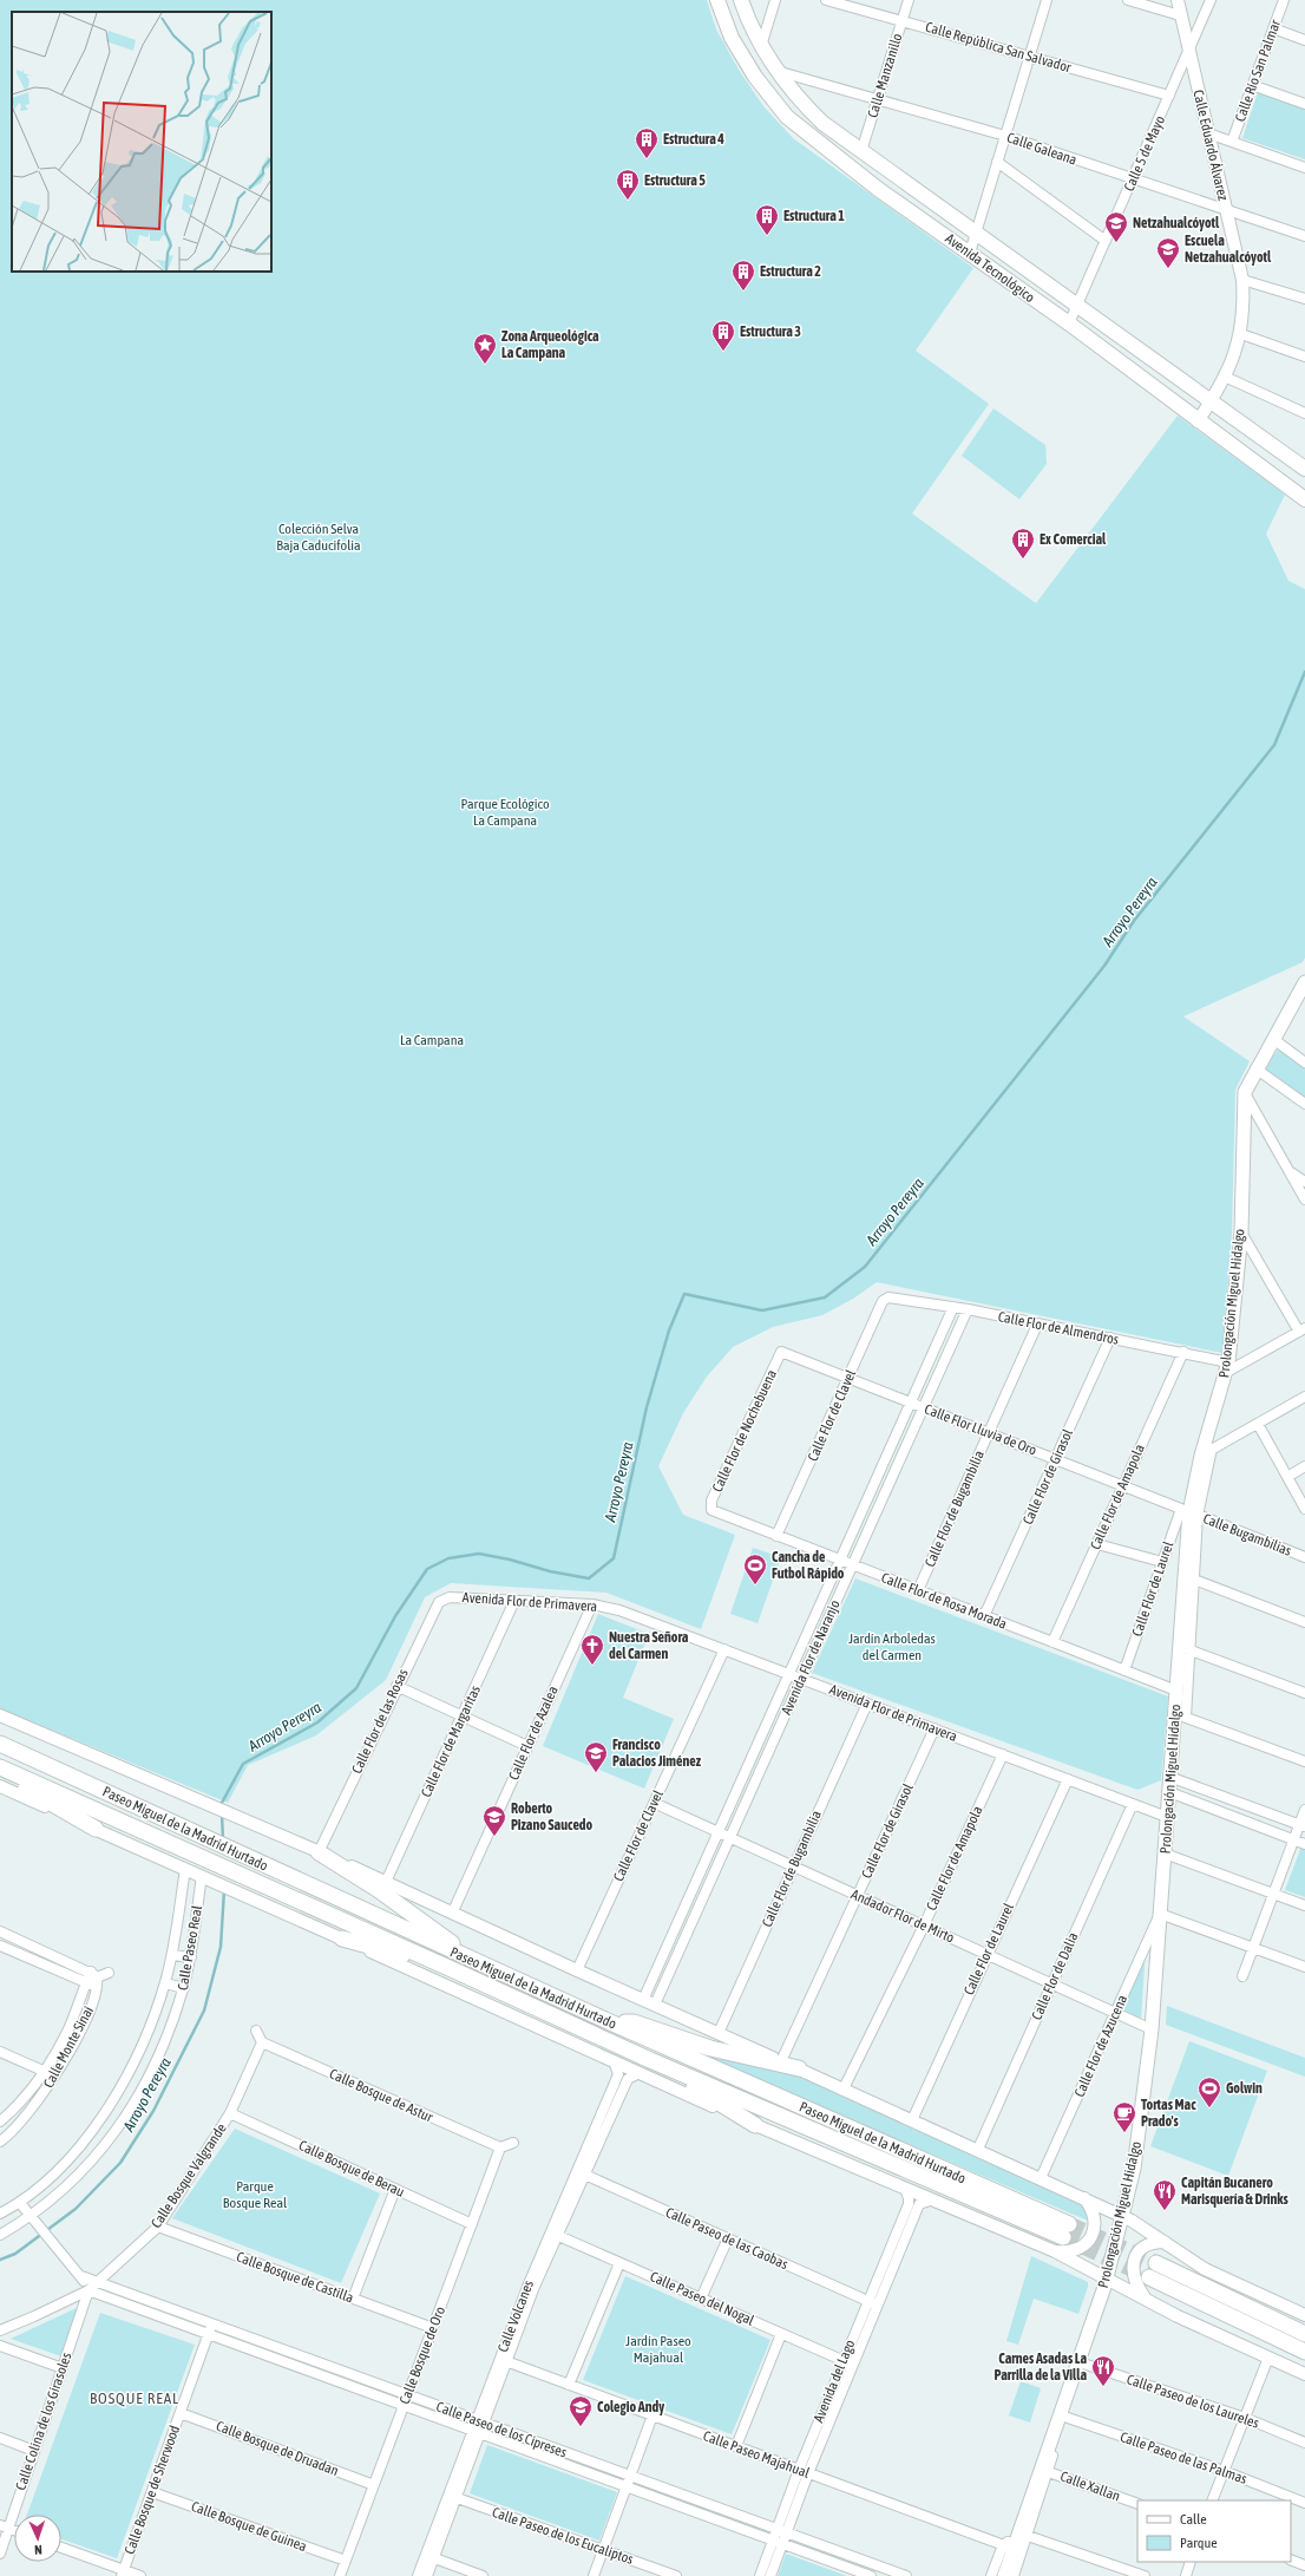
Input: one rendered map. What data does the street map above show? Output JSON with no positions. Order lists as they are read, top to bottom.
{
  "streets": {
    "highway": ["Paseo Miguel de la Madrid Hurtado"],
    "main road": ["Avenida Tecnológico", "Prolongación Miguel Hidalgo"],
    "street": [
      "Calle República San Salvador",
      "Calle Río San Palmar",
      "Calle Manzanillo",
      "Calle Eduardo Álvarez",
      "Calle Galeana",
      "Calle 5 de Mayo",
      "Calle Flor de Almendros",
      "Calle Flor de Clavel",
      "Calle Flor Lluvia de Oro",
      "Calle Flor de Nochebuena",
      "Calle Flor de Girasol",
      "Calle Flor de Amapola",
      "Calle Flor de Bugambilia",
      "Calle Bugambilias",
      "Calle Flor de Laurel",
      "Calle Flor de Rosa Morada",
      "Avenida Flor de Primavera",
      "Avenida Flor de Naranjo",
      "Calle Flor de las Rosas",
      "Calle Flor de Azalea",
      "Calle Flor de Margaritas",
      "Andador Flor de Mirto",
      "Calle Paseo Real",
      "Calle Flor de Dalia",
      "Calle Flor de Azucena",
      "Calle Monte Sinai",
      "Calle Bosque de Astur",
      "Calle Bosque de Berau",
      "Calle Bosque Valgrande",
      "Calle Paseo de las Caobas",
      "Calle Bosque de Castilla",
      "Calle Paseo del Nogal",
      "Calle Volcanes",
      "Calle Bosque de Oro",
      "Avenida del Lago",
      "Calle Paseo de los Laureles",
      "Calle Colina de los Girasoles",
      "Calle Paseo de los Cipreses",
      "Calle Bosque de Druadan",
      "Calle Paseo Majahual",
      "Calle Paseo de las Palmas",
      "Calle Xallan",
      "Calle Bosque de Sherwood",
      "Calle Bosque de Guinea",
      "Calle Paseo de los Eucaliptos"
    ]
  },
  "crossings": [
    ["Calle República San Salvador", "Calle Manzanillo"],
    ["Calle República San Salvador", "Calle 5 de Mayo"],
    ["Calle Manzanillo", "Calle Galeana"],
    ["Calle Manzanillo", "Avenida Tecnológico"],
    ["Calle Eduardo Álvarez", "Calle Galeana"],
    ["Calle Eduardo Álvarez", "Calle 5 de Mayo"],
    ["Calle Eduardo Álvarez", "Avenida Tecnológico"],
    ["Calle Galeana", "Calle 5 de Mayo"],
    ["Calle Galeana", "Avenida Tecnológico"],
    ["Calle 5 de Mayo", "Avenida Tecnológico"],
    ["Prolongación Miguel Hidalgo", "Calle Flor de Almendros"],
    ["Prolongación Miguel Hidalgo", "Calle Flor Lluvia de Oro"],
    ["Prolongación Miguel Hidalgo", "Calle Bugambilias"],
    ["Prolongación Miguel Hidalgo", "Calle Flor de Laurel"],
    ["Prolongación Miguel Hidalgo", "Calle Flor de Rosa Morada"],
    ["Prolongación Miguel Hidalgo", "Avenida Flor de Primavera"],
    ["Prolongación Miguel Hidalgo", "Andador Flor de Mirto"],
    ["Prolongación Miguel Hidalgo", "Calle Flor de Azucena"],
    ["Prolongación Miguel Hidalgo", "Calle Paseo de los Laureles"],
    ["Prolongación Miguel Hidalgo", "Calle Paseo Majahual"],
    ["Prolongación Miguel Hidalgo", "Calle Paseo de las Palmas"],
    ["Prolongación Miguel Hidalgo", "Calle Xallan"],
    ["Calle Flor de Almendros", "Calle Flor de Clavel"],
    ["Calle Flor de Almendros", "Calle Flor de Girasol"],
    ["Calle Flor de Almendros", "Calle Flor de Amapola"],
    ["Calle Flor de Almendros", "Calle Flor de Bugambilia"],
    ["Calle Flor de Almendros", "Avenida Flor de Naranjo"],
    ["Calle Flor de Clavel", "Calle Flor Lluvia de Oro"],
    ["Calle Flor de Clavel", "Calle Flor de Rosa Morada"],
    ["Calle Flor de Clavel", "Avenida Flor de Primavera"],
    ["Calle Flor de Clavel", "Andador Flor de Mirto"],
    ["Calle Flor Lluvia de Oro", "Calle Flor de Nochebuena"],
    ["Calle Flor Lluvia de Oro", "Calle Flor de Girasol"],
    ["Calle Flor Lluvia de Oro", "Calle Flor de Amapola"],
    ["Calle Flor Lluvia de Oro", "Calle Flor de Bugambilia"],
    ["Calle Flor Lluvia de Oro", "Calle Bugambilias"],
    ["Calle Flor Lluvia de Oro", "Calle Flor de Laurel"],
    ["Calle Flor Lluvia de Oro", "Avenida Flor de Naranjo"],
    ["Calle Flor de Nochebuena", "Calle Flor de Rosa Morada"],
    ["Calle Flor de Girasol", "Calle Flor de Rosa Morada"],
    ["Calle Flor de Girasol", "Avenida Flor de Primavera"],
    ["Calle Flor de Girasol", "Andador Flor de Mirto"],
    ["Calle Flor de Amapola", "Calle Flor de Rosa Morada"],
    ["Calle Flor de Amapola", "Avenida Flor de Primavera"],
    ["Calle Flor de Amapola", "Andador Flor de Mirto"],
    ["Calle Flor de Bugambilia", "Calle Flor de Rosa Morada"],
    ["Calle Flor de Bugambilia", "Avenida Flor de Primavera"],
    ["Calle Flor de Bugambilia", "Andador Flor de Mirto"],
    ["Calle Bugambilias", "Calle Flor de Laurel"],
    ["Calle Flor de Laurel", "Calle Flor de Rosa Morada"],
    ["Calle Flor de Laurel", "Avenida Flor de Primavera"],
    ["Calle Flor de Laurel", "Andador Flor de Mirto"],
    ["Calle Flor de Rosa Morada", "Avenida Flor de Naranjo"],
    ["Avenida Flor de Primavera", "Avenida Flor de Naranjo"],
    ["Avenida Flor de Primavera", "Calle Flor de las Rosas"],
    ["Avenida Flor de Primavera", "Calle Flor de Azalea"],
    ["Avenida Flor de Primavera", "Calle Flor de Margaritas"],
    ["Avenida Flor de Primavera", "Calle Flor de Dalia"],
    ["Avenida Flor de Naranjo", "Andador Flor de Mirto"],
    ["Andador Flor de Mirto", "Calle Flor de Dalia"],
    ["Andador Flor de Mirto", "Calle Flor de Azucena"],
    ["Calle Bosque de Astur", "Calle Bosque Valgrande"],
    ["Calle Bosque de Astur", "Calle Bosque de Oro"],
    ["Calle Bosque de Berau", "Calle Bosque Valgrande"],
    ["Calle Bosque de Berau", "Calle Bosque de Oro"],
    ["Calle Bosque Valgrande", "Calle Bosque de Castilla"],
    ["Calle Bosque Valgrande", "Calle Colina de los Girasoles"],
    ["Calle Bosque Valgrande", "Calle Paseo de los Cipreses"],
    ["Calle Paseo de las Caobas", "Calle Volcanes"],
    ["Calle Paseo de las Caobas", "Avenida del Lago"],
    ["Calle Bosque de Castilla", "Calle Bosque de Oro"],
    ["Calle Paseo del Nogal", "Calle Volcanes"],
    ["Calle Paseo del Nogal", "Avenida del Lago"],
    ["Calle Volcanes", "Calle Paseo de los Cipreses"],
    ["Calle Volcanes", "Calle Paseo Majahual"],
    ["Calle Volcanes", "Calle Paseo de los Eucaliptos"],
    ["Calle Bosque de Oro", "Calle Paseo de los Cipreses"],
    ["Calle Bosque de Oro", "Calle Bosque de Druadan"],
    ["Calle Bosque de Oro", "Calle Bosque de Guinea"],
    ["Avenida del Lago", "Calle Paseo de los Cipreses"],
    ["Avenida del Lago", "Calle Paseo Majahual"],
    ["Calle Colina de los Girasoles", "Calle Paseo de los Cipreses"],
    ["Calle Paseo de los Cipreses", "Calle Bosque de Sherwood"],
    ["Calle Bosque de Druadan", "Calle Bosque de Sherwood"],
    ["Calle Bosque de Sherwood", "Calle Bosque de Guinea"]
  ],
  "districts": ["BOSQUE REAL"],
  "water": ["Arroyo Pereyra"],
  "parks": [
    "Colección Selva Baja Caducifolia",
    "Parque Ecológico La Campana",
    "La Campana",
    "Jardín Arboledas del Carmen",
    "Parque Bosque Real",
    "Jardín Paseo Majahual"
  ],
  "places": {
    "building": [
      "Estructura 4",
      "Estructura 5",
      "Estructura 1",
      "Estructura 2",
      "Estructura 3",
      "Ex Comercial"
    ],
    "school or university": [
      "Netzahualcóyotl",
      "Escuela Netzahualcóyotl",
      "Francisco Palacios Jiménez",
      "Roberto Pizano Saucedo",
      "Colegio Andy"
    ],
    "place": ["Zona Arqueológica La Campana"],
    "sports": ["Cancha de Futbol Rápido", "Golwin"],
    "church": ["Nuestra Señora del Carmen"],
    "cafe": ["Tortas Mac Prado's"],
    "restaurant": ["Capitán Bucanero Marisquería & Drinks", "Carnes Asadas La Parrilla de la Villa"]
  },
  "legend": ["Calle", "Parque"],
  "north": "bottom"
}
